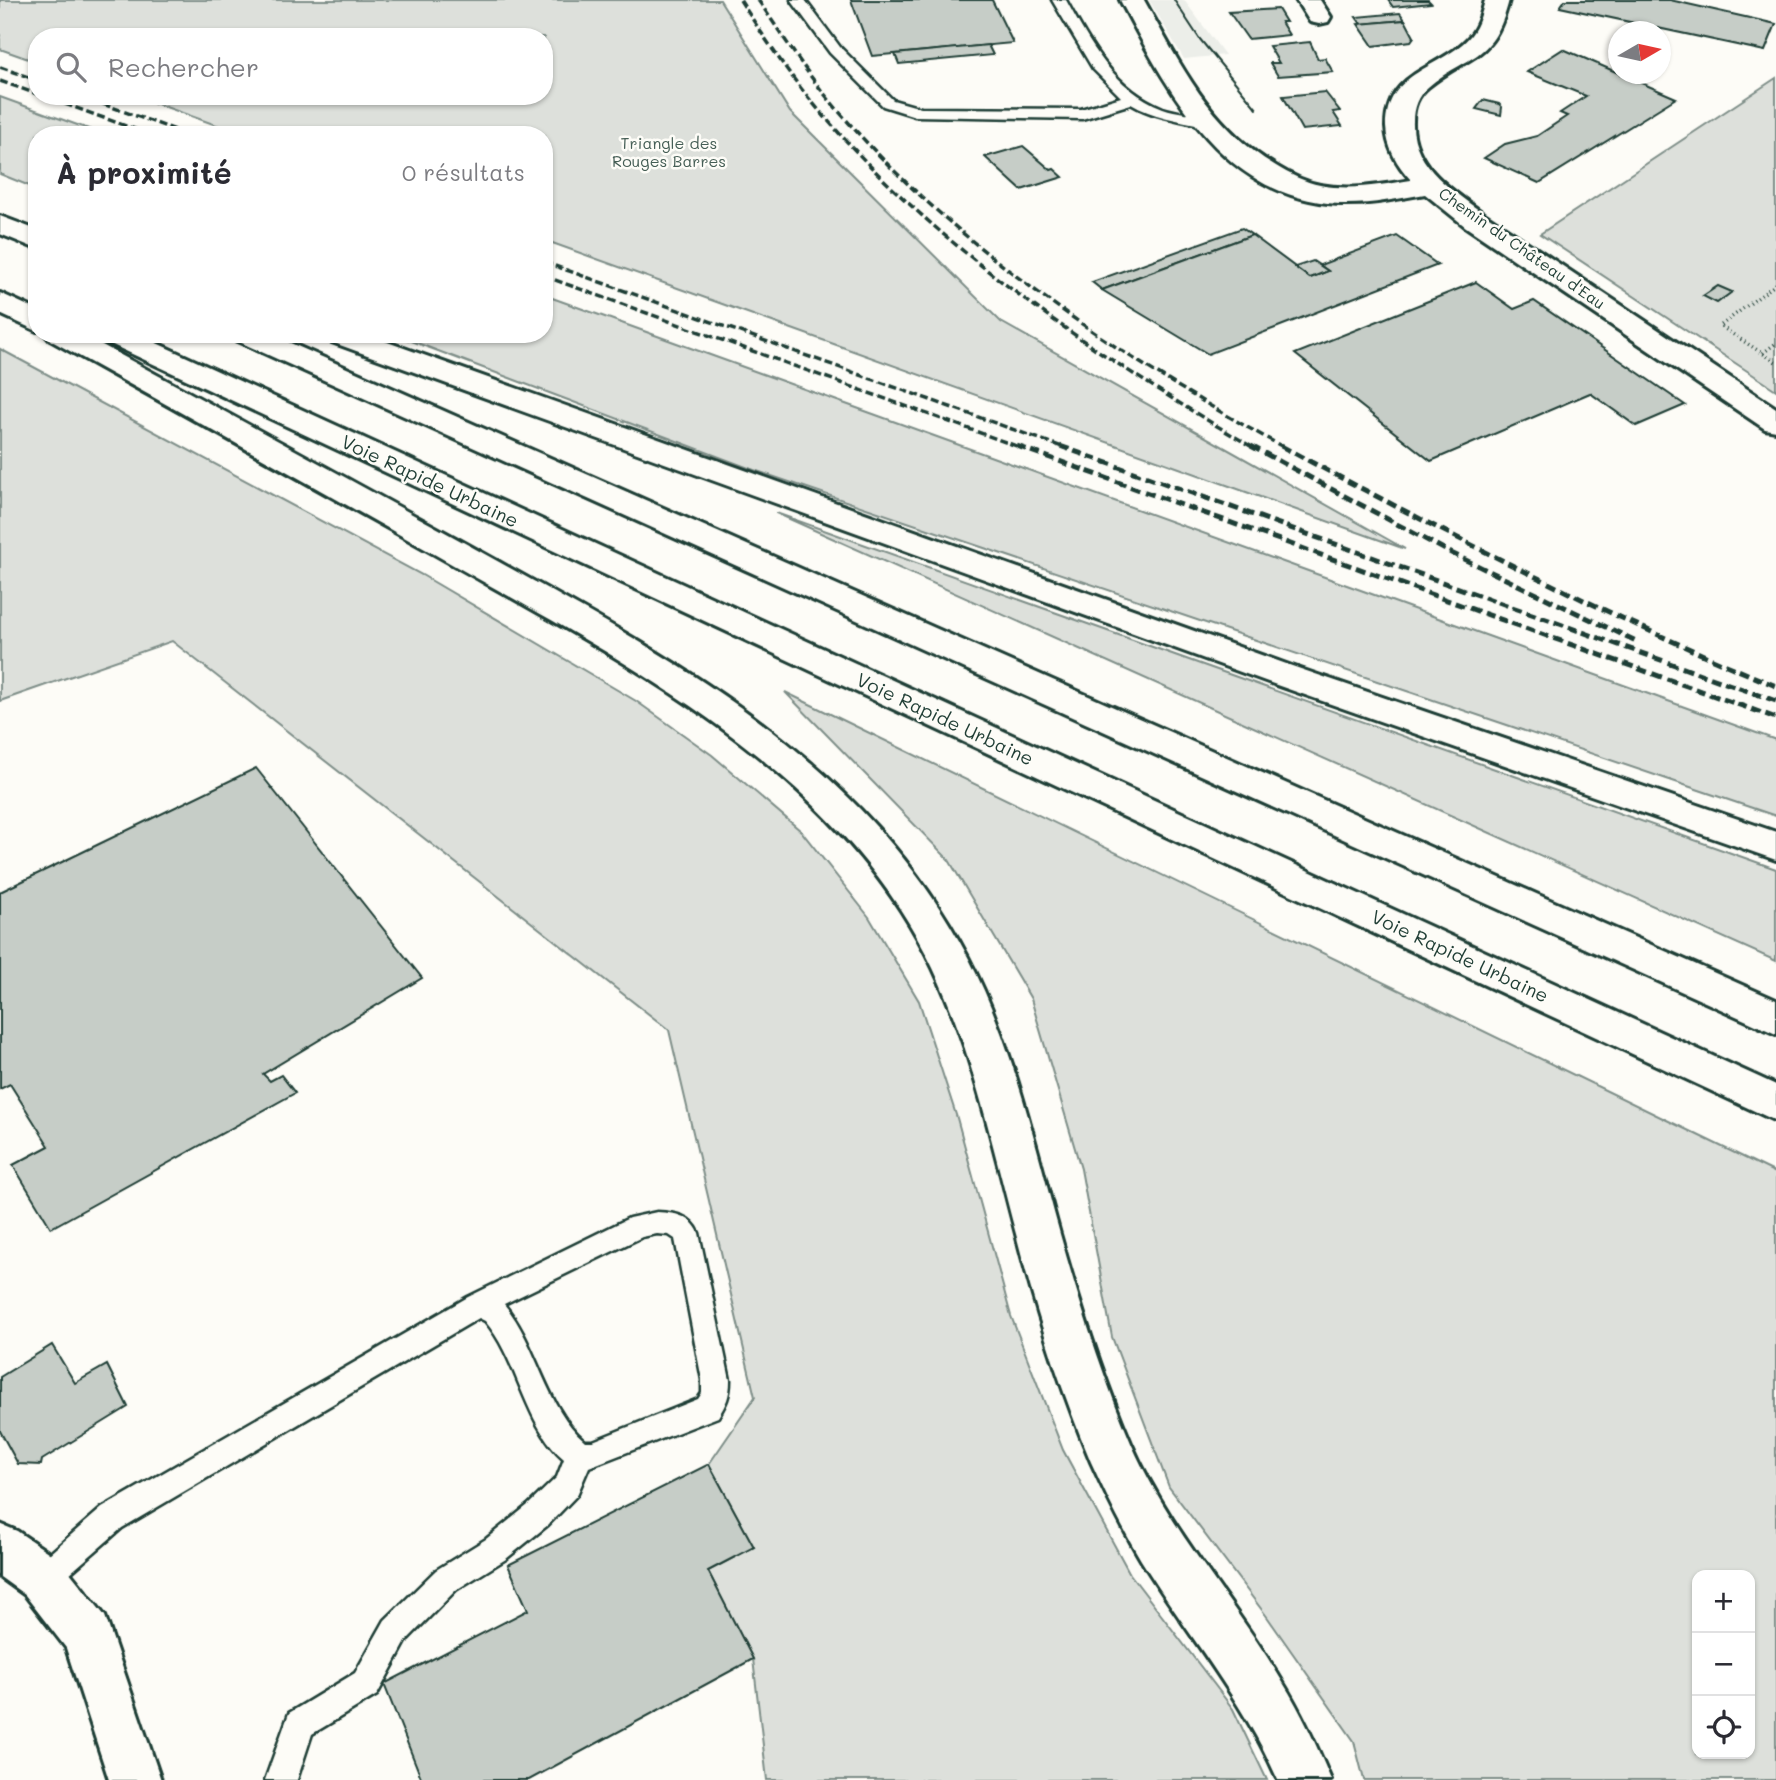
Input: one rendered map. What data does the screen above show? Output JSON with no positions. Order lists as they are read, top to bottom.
{
  "streets": {
    "main road": ["Chemin du Château d'Eau", "Voie Rapide Urbaine"]
  },
  "parks": ["Triangle des Rouges Barres"],
  "north": "right",
  "page": {
    "search": "Rechercher",
    "heading": ["À proximité", "0 résultats"],
    "map_buttons": ["+", "−"]
  }
}
